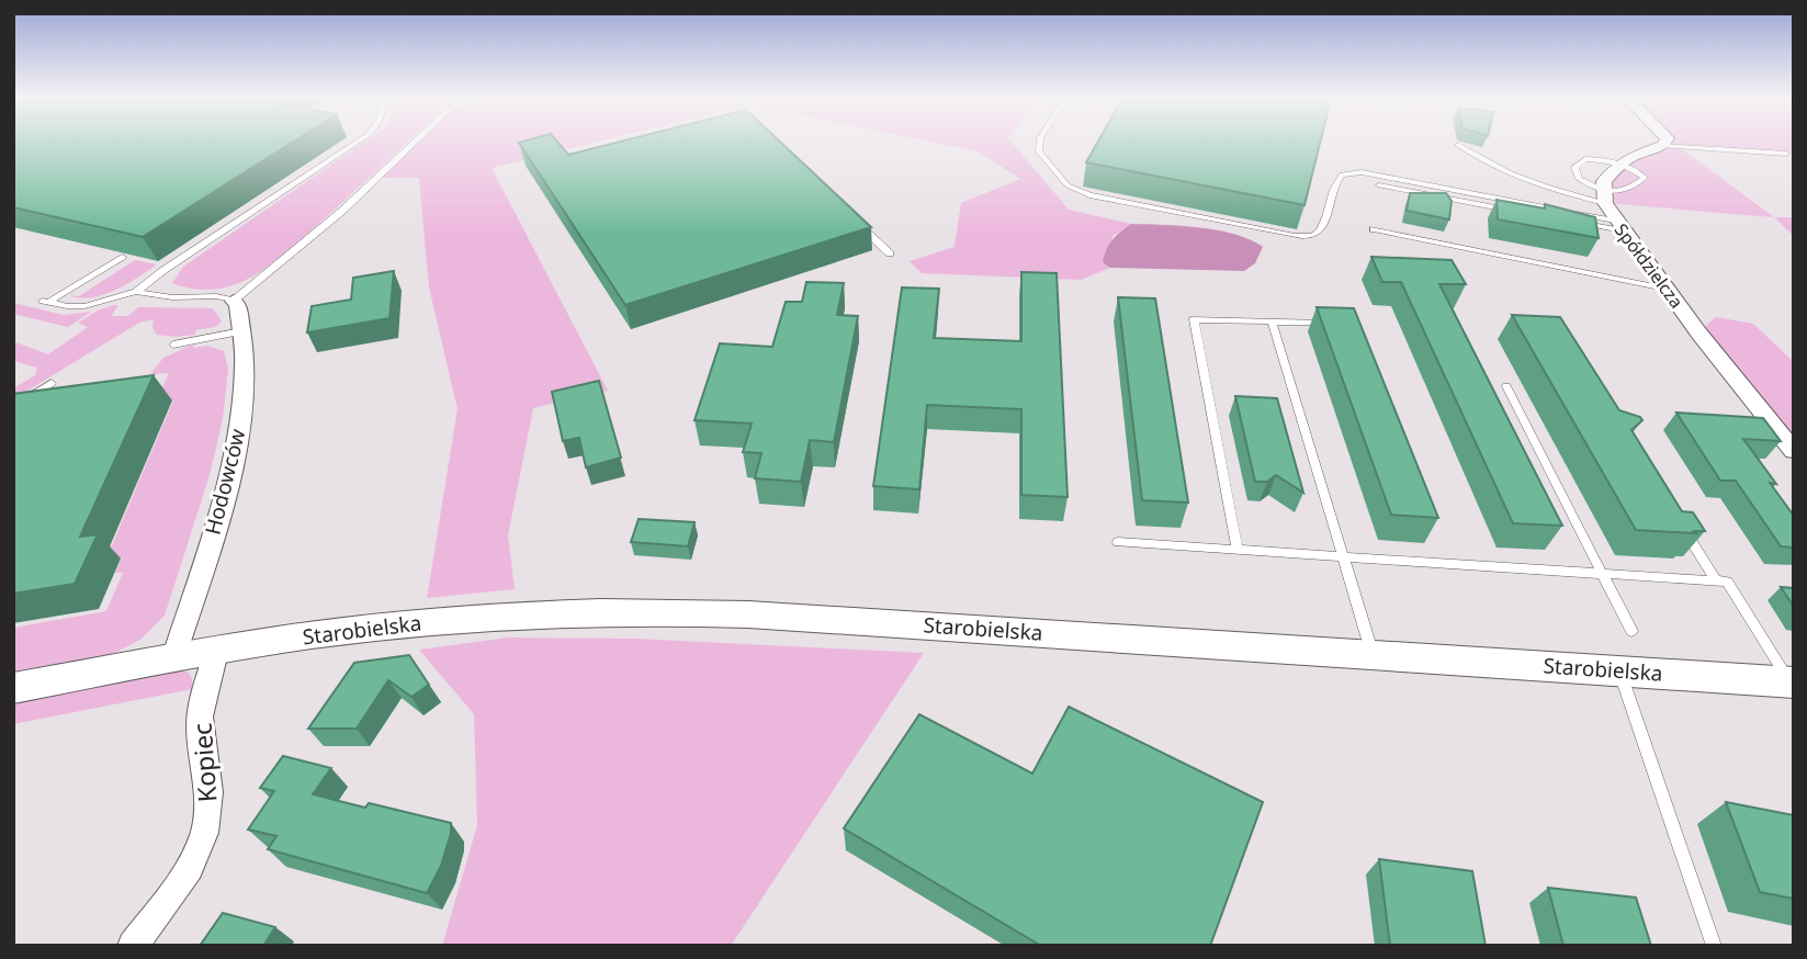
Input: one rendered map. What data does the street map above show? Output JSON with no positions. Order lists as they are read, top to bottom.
{
  "streets": {
    "street": [
      "Spółdzielcza",
      "Hodowców",
      "Starobielska",
      "Kopiec"
    ]
  },
  "crossings": [
    ["Hodowców", "Starobielska"],
    ["Starobielska", "Kopiec"]
  ]
}
